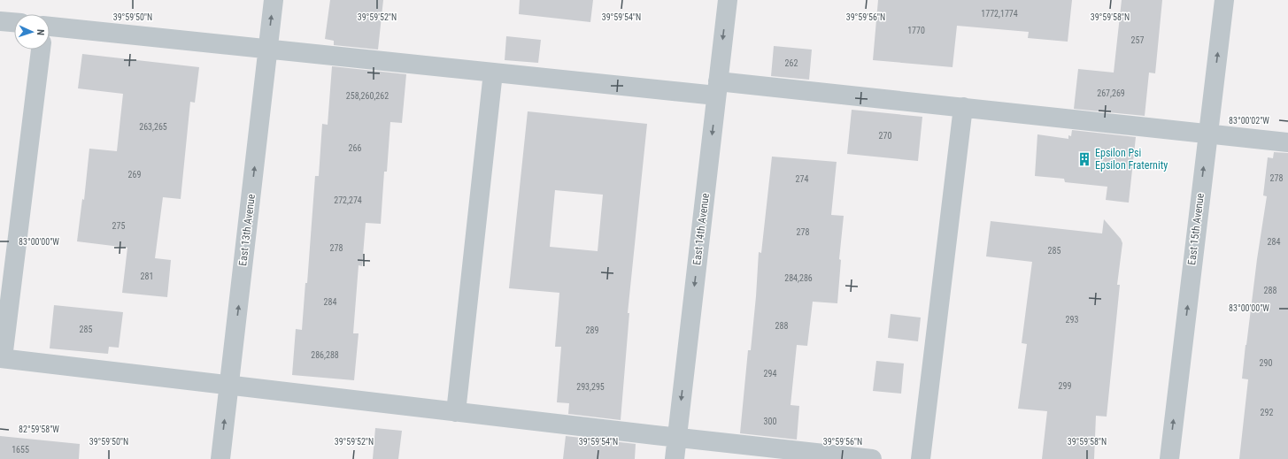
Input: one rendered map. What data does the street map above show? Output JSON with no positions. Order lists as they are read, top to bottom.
{
  "streets": {
    "street": ["East 14th Avenue", "East 15th Avenue", "East 13th Avenue"]
  },
  "one_way": ["East 14th Avenue", "East 15th Avenue", "East 13th Avenue"],
  "places": {
    "building": ["Epsilon Psi Epsilon Fraternity"]
  },
  "house_numbers": [
    "1772,1774",
    "1770",
    "257",
    "262",
    "267,269",
    "258,260,262",
    "263,265",
    "270",
    "266",
    "269",
    "278",
    "274",
    "272,274",
    "275",
    "278",
    "284",
    "278",
    "285",
    "281",
    "284,286",
    "288",
    "284",
    "293",
    "288",
    "285",
    "289",
    "286,288",
    "290",
    "294",
    "299",
    "293,295",
    "292",
    "300",
    "1655"
  ],
  "north": "right",
  "coordinates": [
    "39°59'50\"N",
    "39°59'52\"N",
    "39°59'54\"N",
    "39°59'56\"N",
    "39°59'58\"N",
    "83°00'02\"W",
    "83°00'00\"W",
    "82°59'58\"W"
  ]
}
